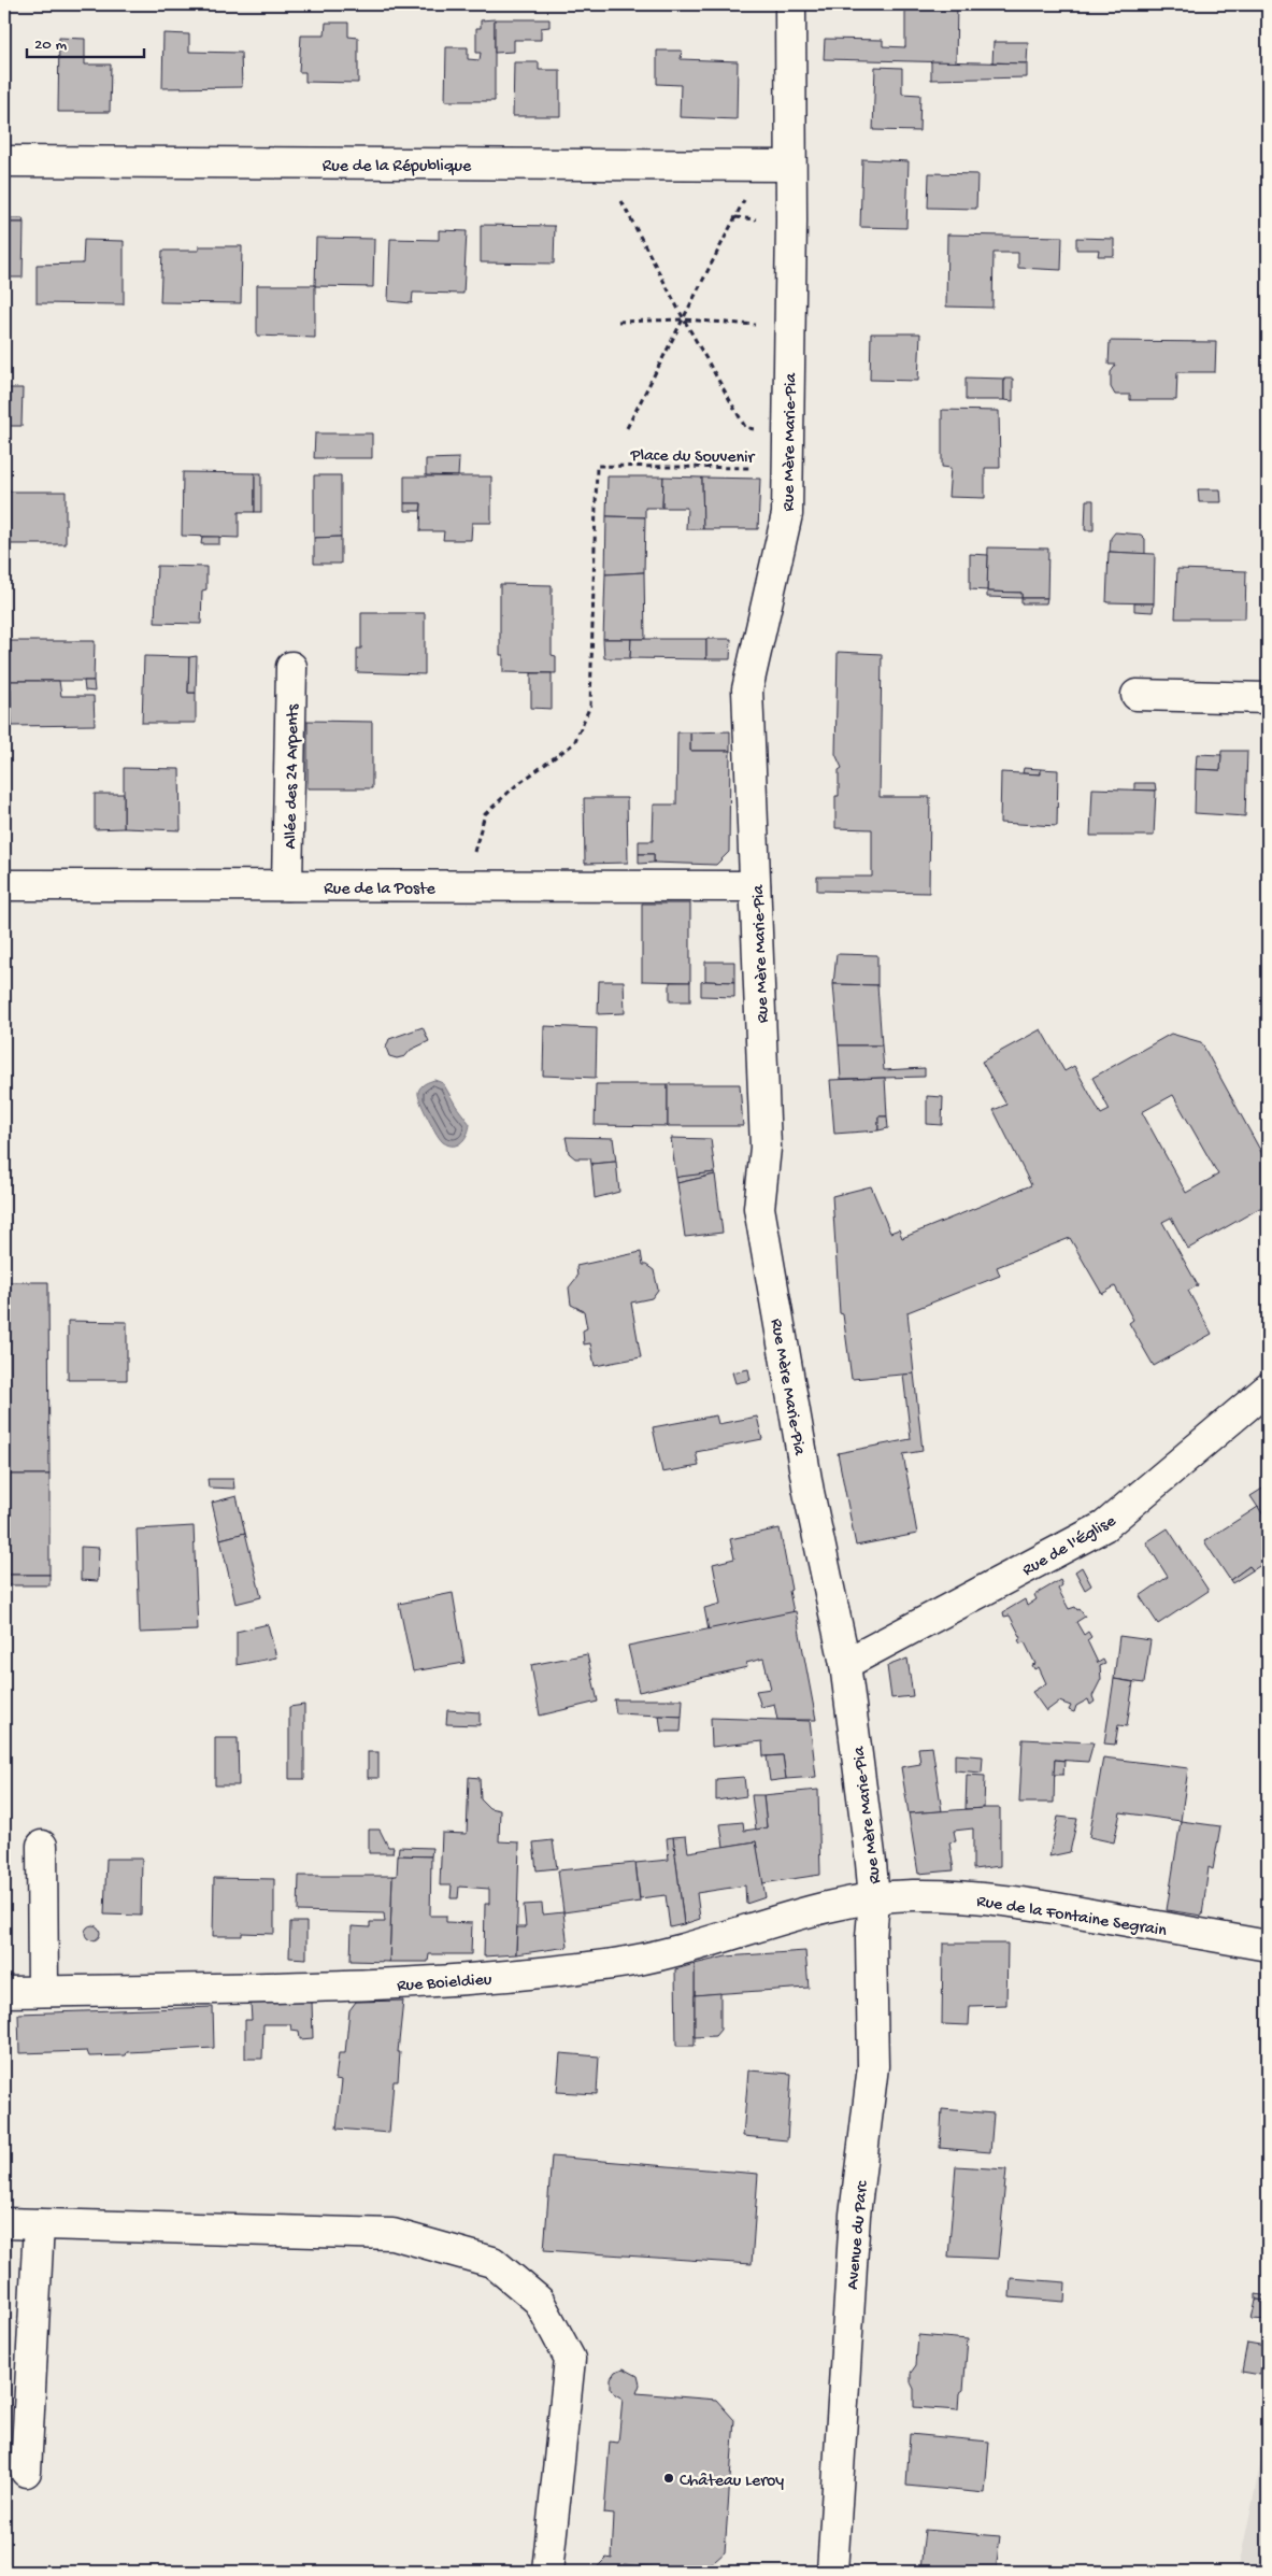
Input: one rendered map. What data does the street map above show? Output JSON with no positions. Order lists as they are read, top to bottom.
{
  "streets": {
    "street": [
      "Rue de la République",
      "Rue Mère Marie-Pia",
      "Allée des 24 Arpents",
      "Rue de la Poste",
      "Rue de l'Église",
      "Rue de la Fontaine Segrain",
      "Rue Boieldieu",
      "Avenue du Parc"
    ],
    "path": ["Place du Souvenir"]
  },
  "crossings": [
    ["Rue de la République", "Rue Mère Marie-Pia"],
    ["Rue Mère Marie-Pia", "Place du Souvenir"],
    ["Rue Mère Marie-Pia", "Rue de la Poste"],
    ["Rue Mère Marie-Pia", "Rue de l'Église"],
    ["Rue Mère Marie-Pia", "Rue de la Fontaine Segrain"],
    ["Rue Mère Marie-Pia", "Rue Boieldieu"],
    ["Rue Mère Marie-Pia", "Avenue du Parc"],
    ["Place du Souvenir", "Rue de la Poste"],
    ["Allée des 24 Arpents", "Rue de la Poste"],
    ["Rue de la Fontaine Segrain", "Rue Boieldieu"],
    ["Rue de la Fontaine Segrain", "Avenue du Parc"],
    ["Rue Boieldieu", "Avenue du Parc"]
  ],
  "places": ["Château Leroy"],
  "scale_bar": "20 m"
}
